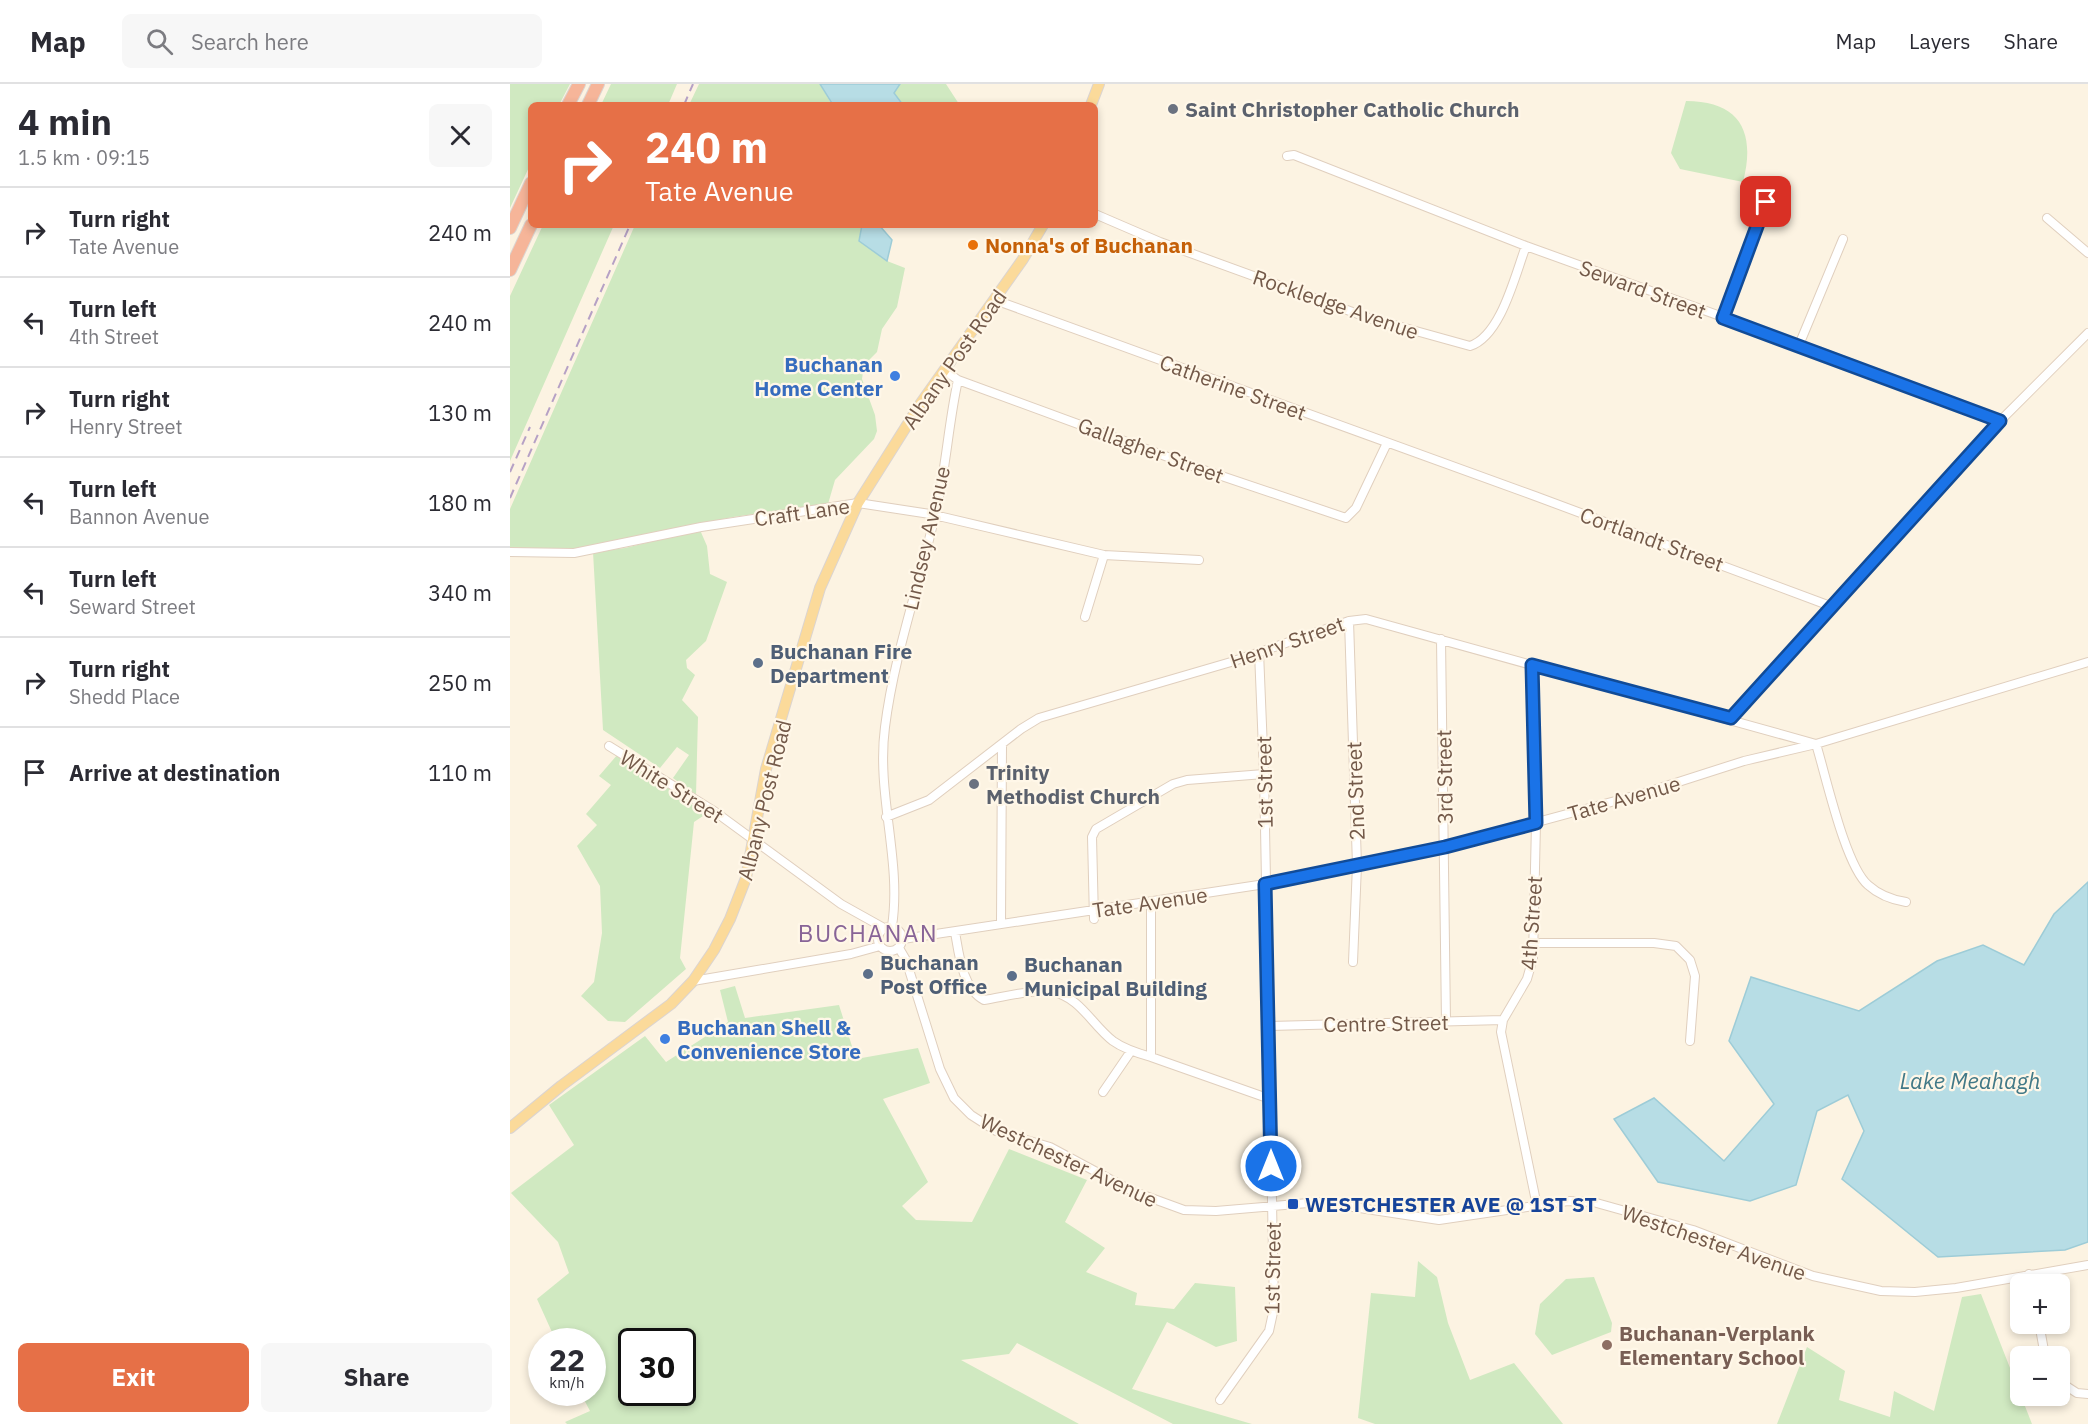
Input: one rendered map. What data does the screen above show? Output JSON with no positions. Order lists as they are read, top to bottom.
{
  "streets": {
    "main road": ["Albany Post Road"],
    "street": [
      "Seward Street",
      "Rockledge Avenue",
      "Catherine Street",
      "Gallagher Street",
      "Craft Lane",
      "Lindsey Avenue",
      "Cortlandt Street",
      "Henry Street",
      "3rd Street",
      "1st Street",
      "White Street",
      "2nd Street",
      "Tate Avenue",
      "4th Street",
      "Centre Street",
      "Westchester Avenue"
    ]
  },
  "crossings": [
    ["Seward Street", "Rockledge Avenue"],
    ["Albany Post Road", "Catherine Street"],
    ["Albany Post Road", "Craft Lane"],
    ["Albany Post Road", "White Street"],
    ["Catherine Street", "Gallagher Street"],
    ["Catherine Street", "Cortlandt Street"],
    ["Gallagher Street", "Lindsey Avenue"],
    ["Craft Lane", "Lindsey Avenue"],
    ["Lindsey Avenue", "Henry Street"],
    ["Lindsey Avenue", "White Street"],
    ["Lindsey Avenue", "Tate Avenue"],
    ["Lindsey Avenue", "Westchester Avenue"],
    ["Henry Street", "3rd Street"],
    ["Henry Street", "1st Street"],
    ["Henry Street", "2nd Street"],
    ["Henry Street", "Tate Avenue"],
    ["Henry Street", "4th Street"],
    ["3rd Street", "Tate Avenue"],
    ["3rd Street", "Centre Street"],
    ["1st Street", "Tate Avenue"],
    ["1st Street", "Centre Street"],
    ["1st Street", "Westchester Avenue"],
    ["White Street", "Tate Avenue"],
    ["White Street", "Westchester Avenue"],
    ["2nd Street", "Tate Avenue"],
    ["Tate Avenue", "4th Street"],
    ["Tate Avenue", "Westchester Avenue"],
    ["4th Street", "Centre Street"]
  ],
  "districts": ["BUCHANAN"],
  "water": ["Lake Meahagh"],
  "places": {
    "other": [
      "Saint Christopher Catholic Church",
      "Nonna's of Buchanan",
      "Buchanan Home Center",
      "Buchanan Fire Department",
      "Trinity Methodist Church",
      "Buchanan Post Office",
      "Buchanan Municipal Building",
      "Buchanan Shell & Convenience Store",
      "Buchanan-Verplank Elementary School"
    ],
    "transit": ["WESTCHESTER AVE @ 1ST ST"]
  },
  "page": {
    "header": "Map",
    "search": "Search here",
    "nav": ["Map", "Layers", "Share"],
    "heading": ["4 min", "1.5 km · 09:15"],
    "turn": ["240 m", "Tate Avenue"],
    "list": [
      {
        "name": "Turn right",
        "note": "Tate Avenue",
        "value": "240 m"
      },
      {
        "name": "Turn left",
        "note": "4th Street",
        "value": "240 m"
      },
      {
        "name": "Turn right",
        "note": "Henry Street",
        "value": "130 m"
      },
      {
        "name": "Turn left",
        "note": "Bannon Avenue",
        "value": "180 m"
      },
      {
        "name": "Turn left",
        "note": "Seward Street",
        "value": "340 m"
      },
      {
        "name": "Turn right",
        "note": "Shedd Place",
        "value": "250 m"
      },
      {
        "name": "Arrive at destination",
        "value": "110 m"
      }
    ],
    "map_buttons": ["+", "−"],
    "speed": "22 km/h",
    "limit": "30",
    "buttons": ["Exit", "Share"]
  }
}
